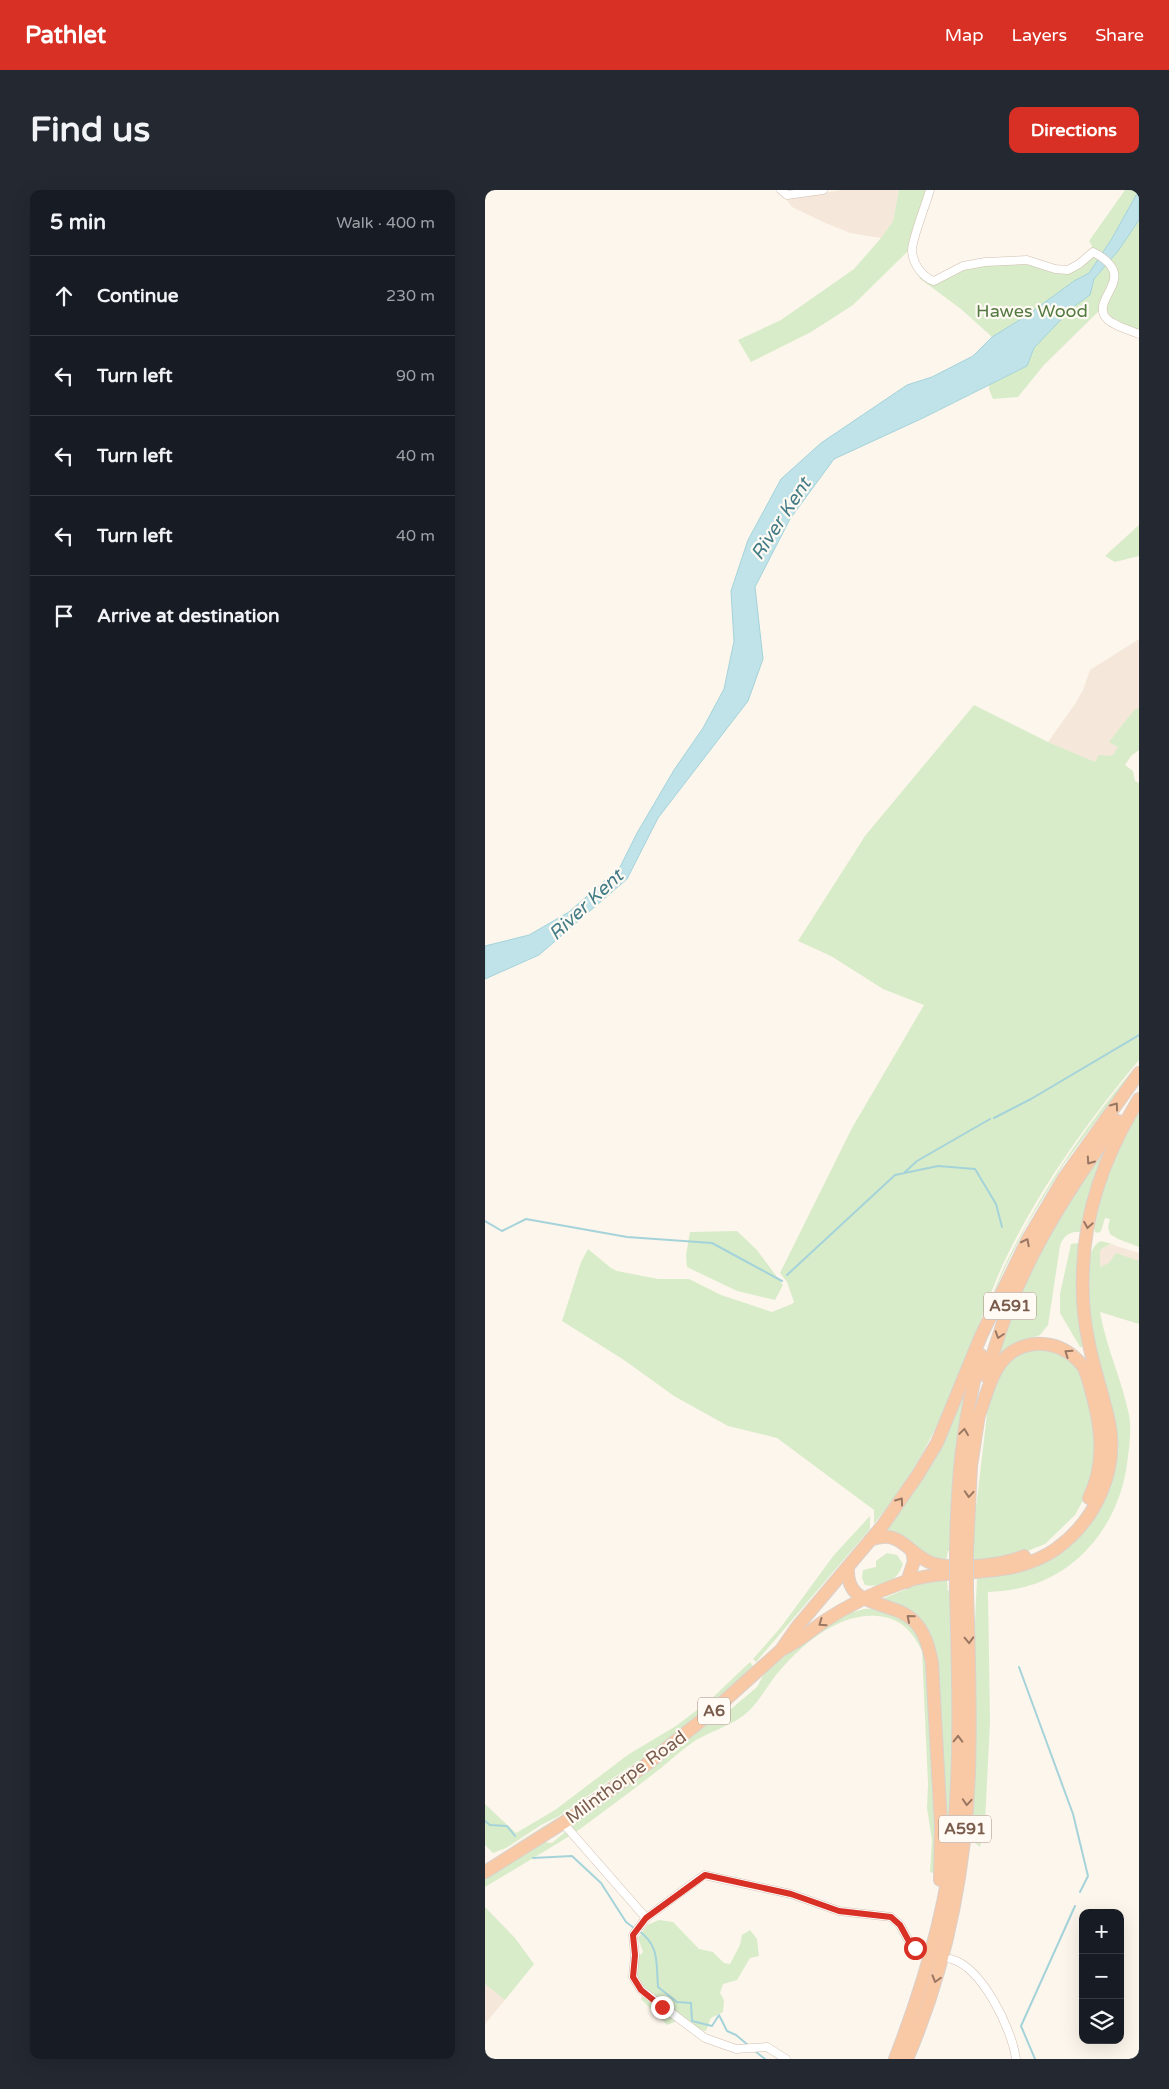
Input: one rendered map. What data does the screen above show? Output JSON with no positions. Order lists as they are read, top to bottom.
{
  "streets": {
    "highway": ["A591", "A6", "Milnthorpe Road"]
  },
  "water": ["River Kent"],
  "parks": ["Hawes Wood"],
  "page": {
    "header": "Pathlet",
    "nav": ["Map", "Layers", "Share"],
    "buttons": "Directions",
    "title": "Find us",
    "heading": ["5 min", "Walk · 400 m"],
    "list": [
      ["Continue", "230 m"],
      ["Turn left", "90 m"],
      ["Turn left", "40 m"],
      ["Turn left", "40 m"],
      "Arrive at destination"
    ],
    "map_buttons": ["+", "−"]
  }
}
